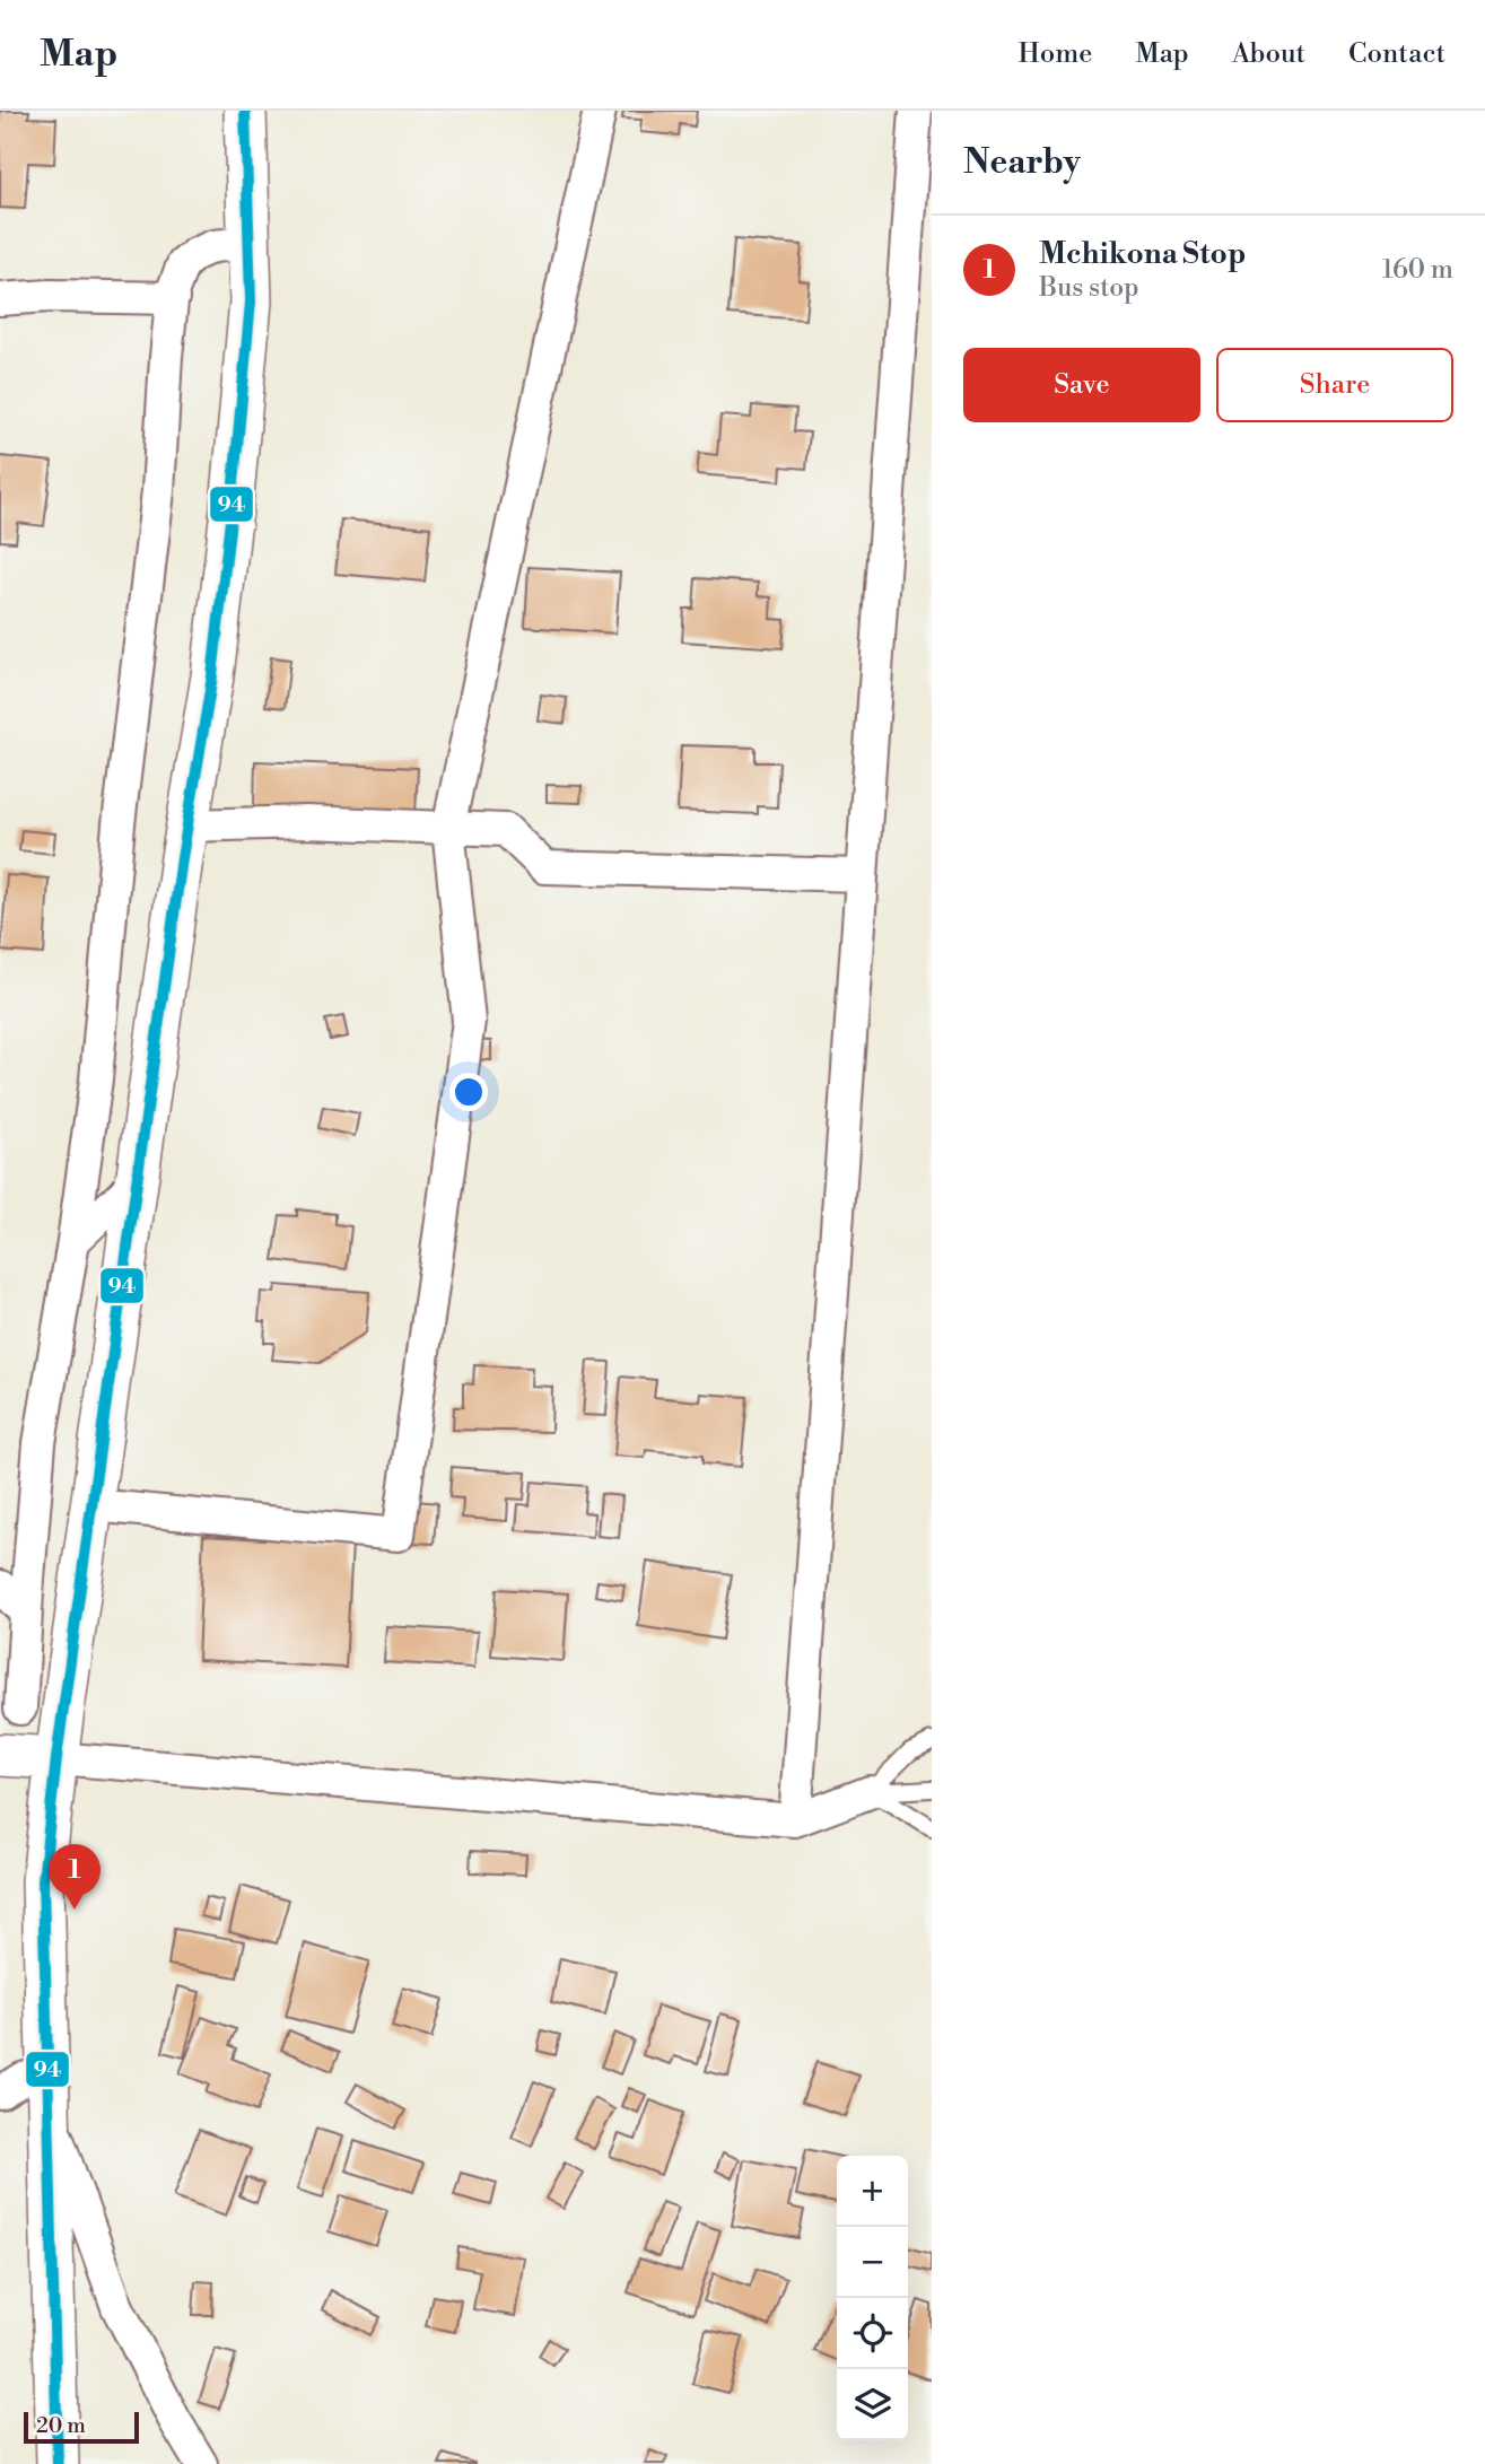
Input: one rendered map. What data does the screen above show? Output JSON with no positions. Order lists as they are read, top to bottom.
{
  "lines": ["transit line 94"],
  "scale_bar": "20 m",
  "page": {
    "header": "Map",
    "nav": [
      "Home",
      "Map",
      "About",
      "Contact"
    ],
    "heading": "Nearby",
    "list": [
      {
        "mark": "1",
        "name": "Mchikona Stop",
        "note": "Bus stop",
        "value": "160 m"
      }
    ],
    "buttons": ["Save", "Share"],
    "pins": "1",
    "map_buttons": ["+", "−"],
    "scale": "20 m"
  }
}
